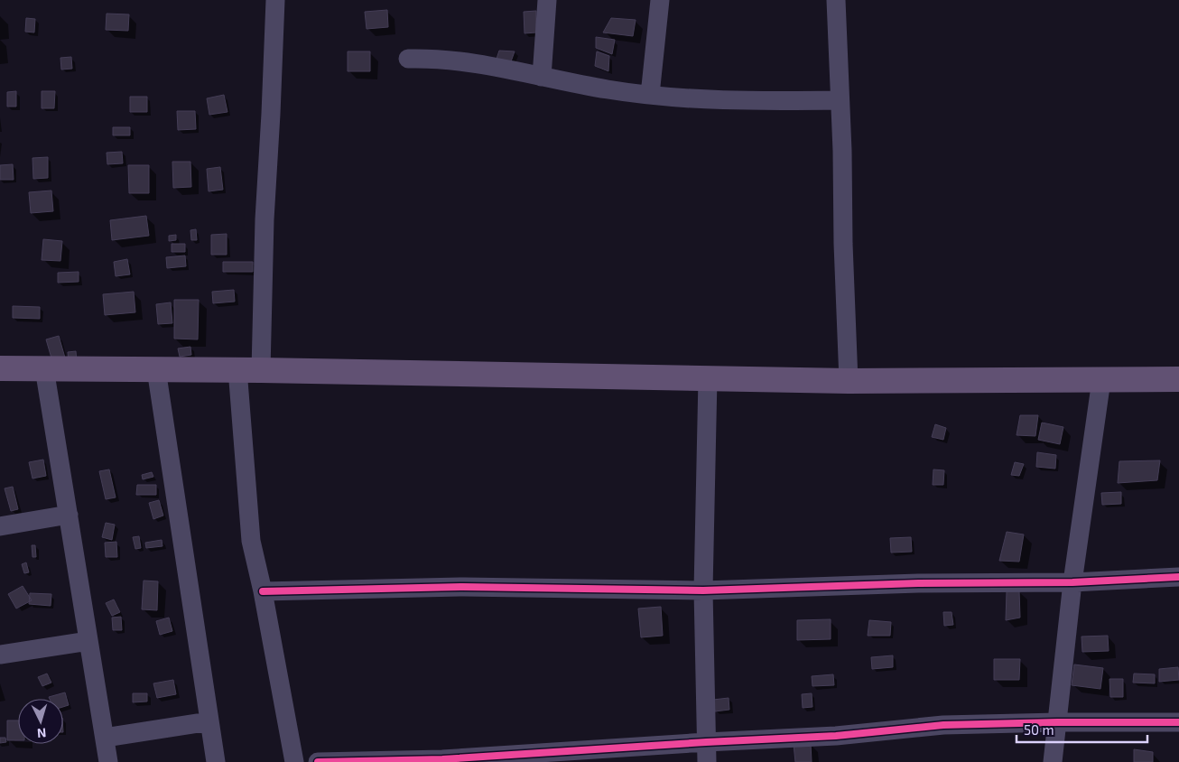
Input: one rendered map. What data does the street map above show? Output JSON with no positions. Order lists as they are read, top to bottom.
{
  "scale_bar": "50 m",
  "north": "bottom"
}
